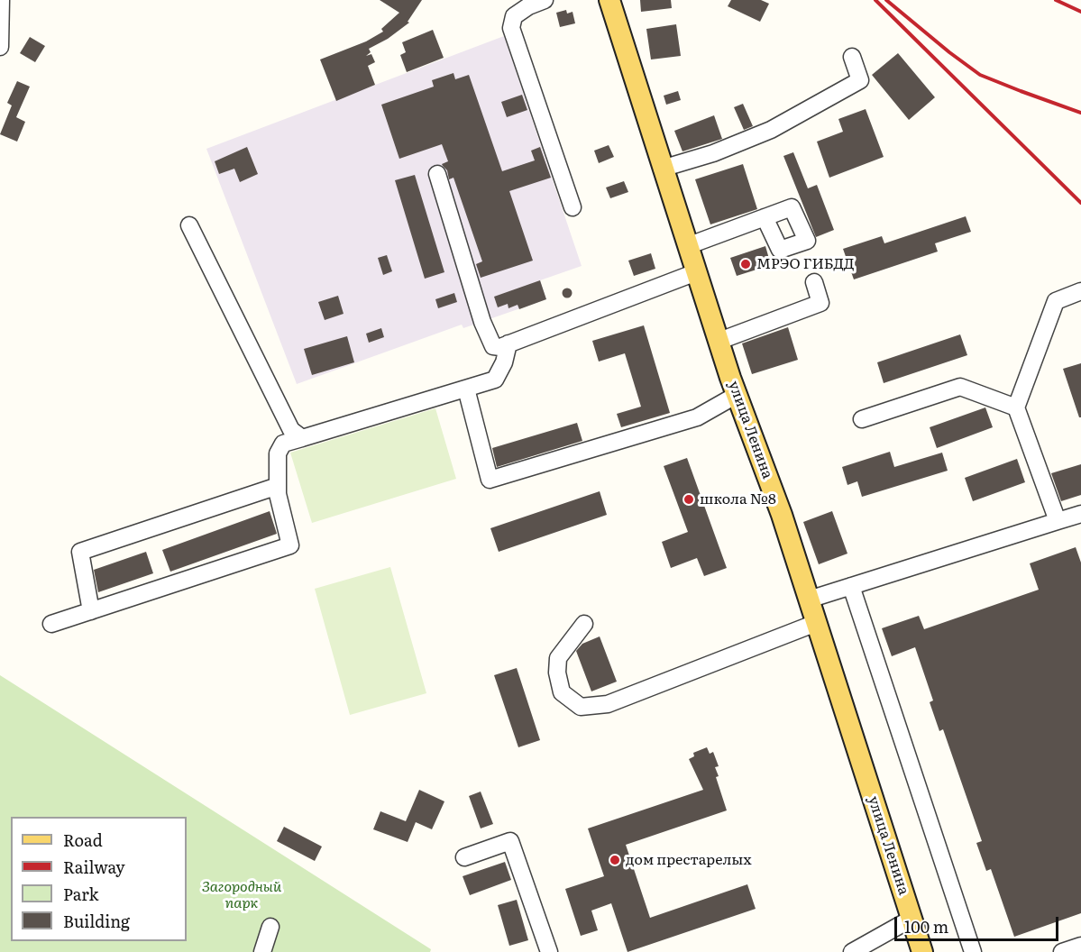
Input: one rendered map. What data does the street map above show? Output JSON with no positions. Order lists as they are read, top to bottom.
{
  "streets": {
    "main road": ["улица Ленина"]
  },
  "parks": ["Загородный парк"],
  "places": ["МРЭО ГИБДД", "школа №8", "дом престарелых"],
  "legend": [
    "Road",
    "Railway",
    "Park",
    "Building"
  ],
  "scale_bar": "100 m"
}
